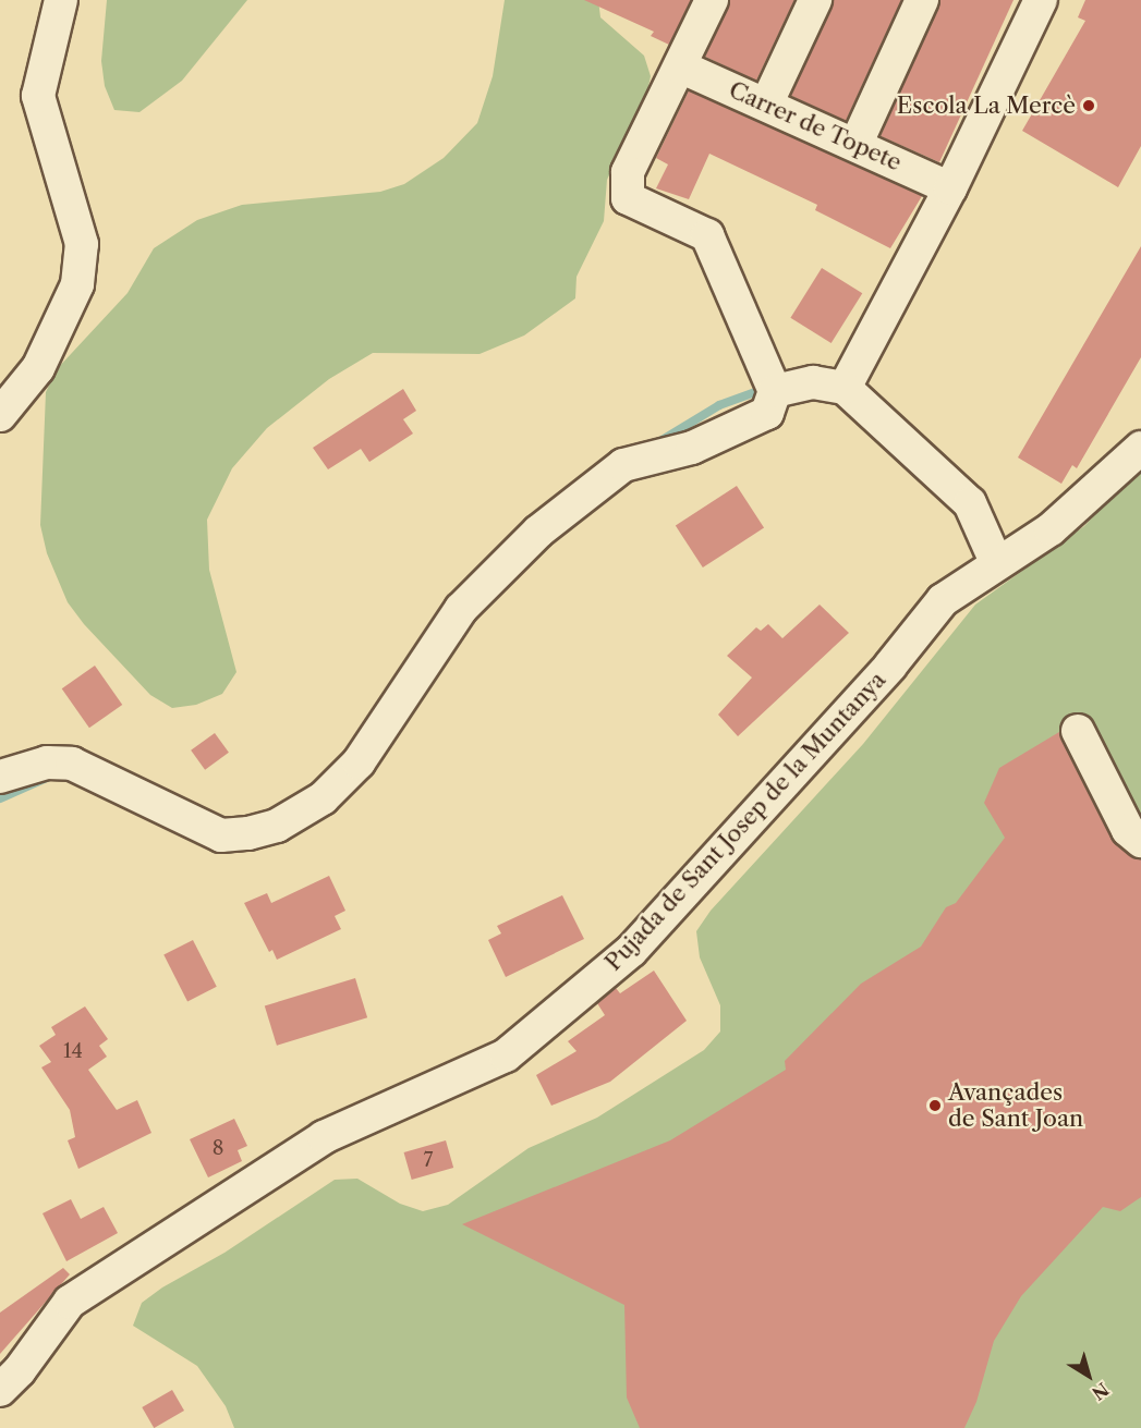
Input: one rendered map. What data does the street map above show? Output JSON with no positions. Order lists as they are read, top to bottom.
{
  "streets": {
    "street": ["Carrer de Topete", "Pujada de Sant Josep de la Muntanya"]
  },
  "places": ["Escola La Mercè", "Avançades de Sant Joan"],
  "house_numbers": ["14", "8", "7"],
  "north": "bottom right"
}
